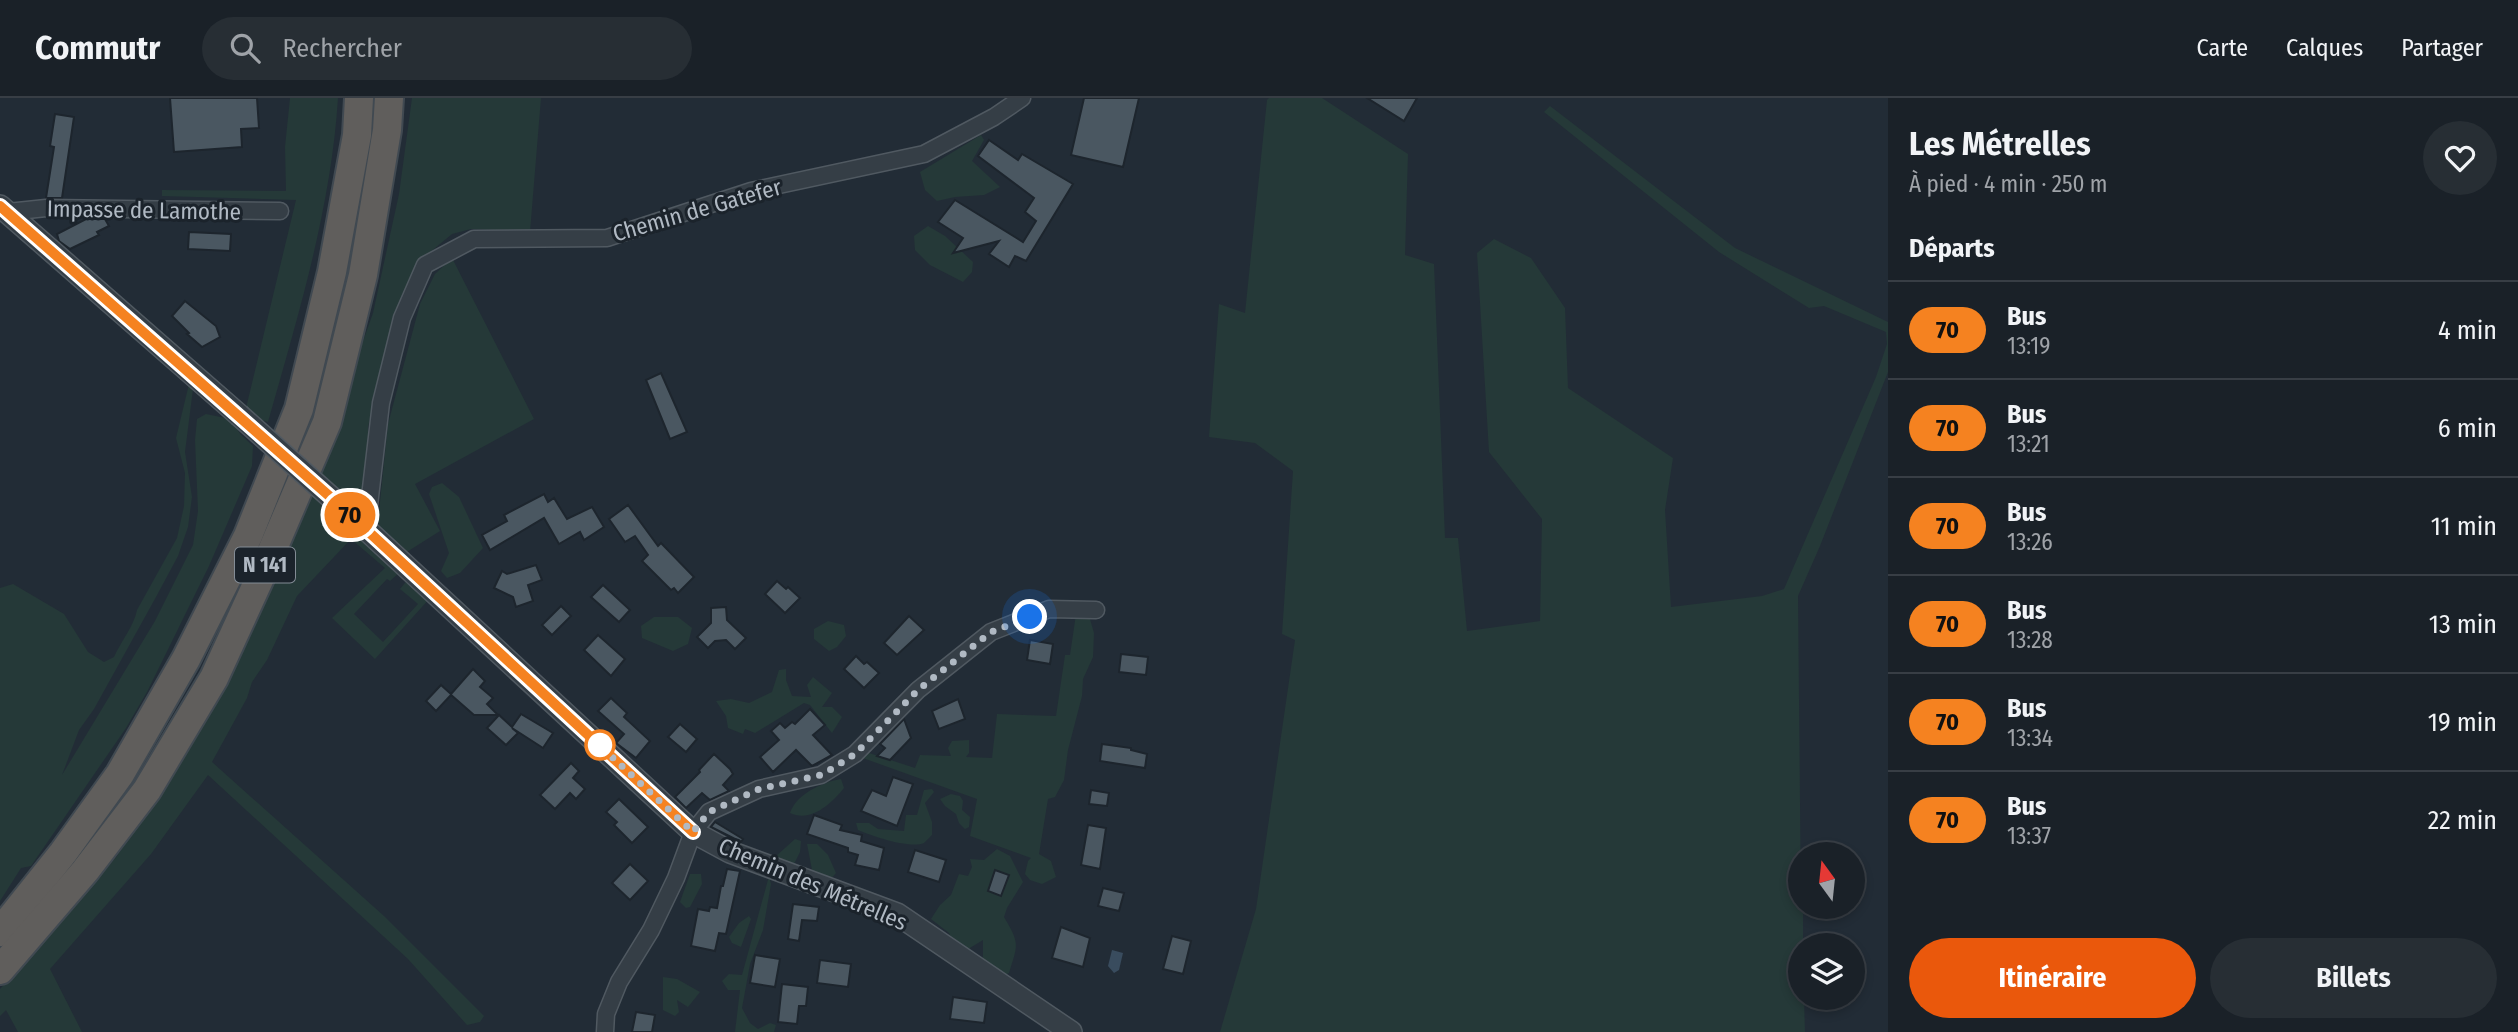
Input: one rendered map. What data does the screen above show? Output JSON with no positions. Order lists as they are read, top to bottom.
{
  "streets": {
    "highway": ["N 141"],
    "street": ["Impasse de Lamothe", "Chemin de Gatefer", "Chemin des Métrelles"]
  },
  "crossings": [
    ["Impasse de Lamothe", "Chemin des Métrelles"],
    ["Chemin de Gatefer", "Chemin des Métrelles"]
  ],
  "lines": ["bus line 70"],
  "north": "top",
  "page": {
    "header": "Commutr",
    "search": "Rechercher",
    "nav": ["Carte", "Calques", "Partager"],
    "on_map": "70",
    "heading": [
      ["Les Métrelles", "À pied · 4 min · 250 m"],
      "Départs"
    ],
    "list": [
      {
        "mark": "70",
        "name": "Bus",
        "note": "13:19",
        "value": "4 min"
      },
      {
        "mark": "70",
        "name": "Bus",
        "note": "13:21",
        "value": "6 min"
      },
      {
        "mark": "70",
        "name": "Bus",
        "note": "13:26",
        "value": "11 min"
      },
      {
        "mark": "70",
        "name": "Bus",
        "note": "13:28",
        "value": "13 min"
      },
      {
        "mark": "70",
        "name": "Bus",
        "note": "13:34",
        "value": "19 min"
      },
      {
        "mark": "70",
        "name": "Bus",
        "note": "13:37",
        "value": "22 min"
      }
    ],
    "buttons": ["Itinéraire", "Billets"]
  }
}
